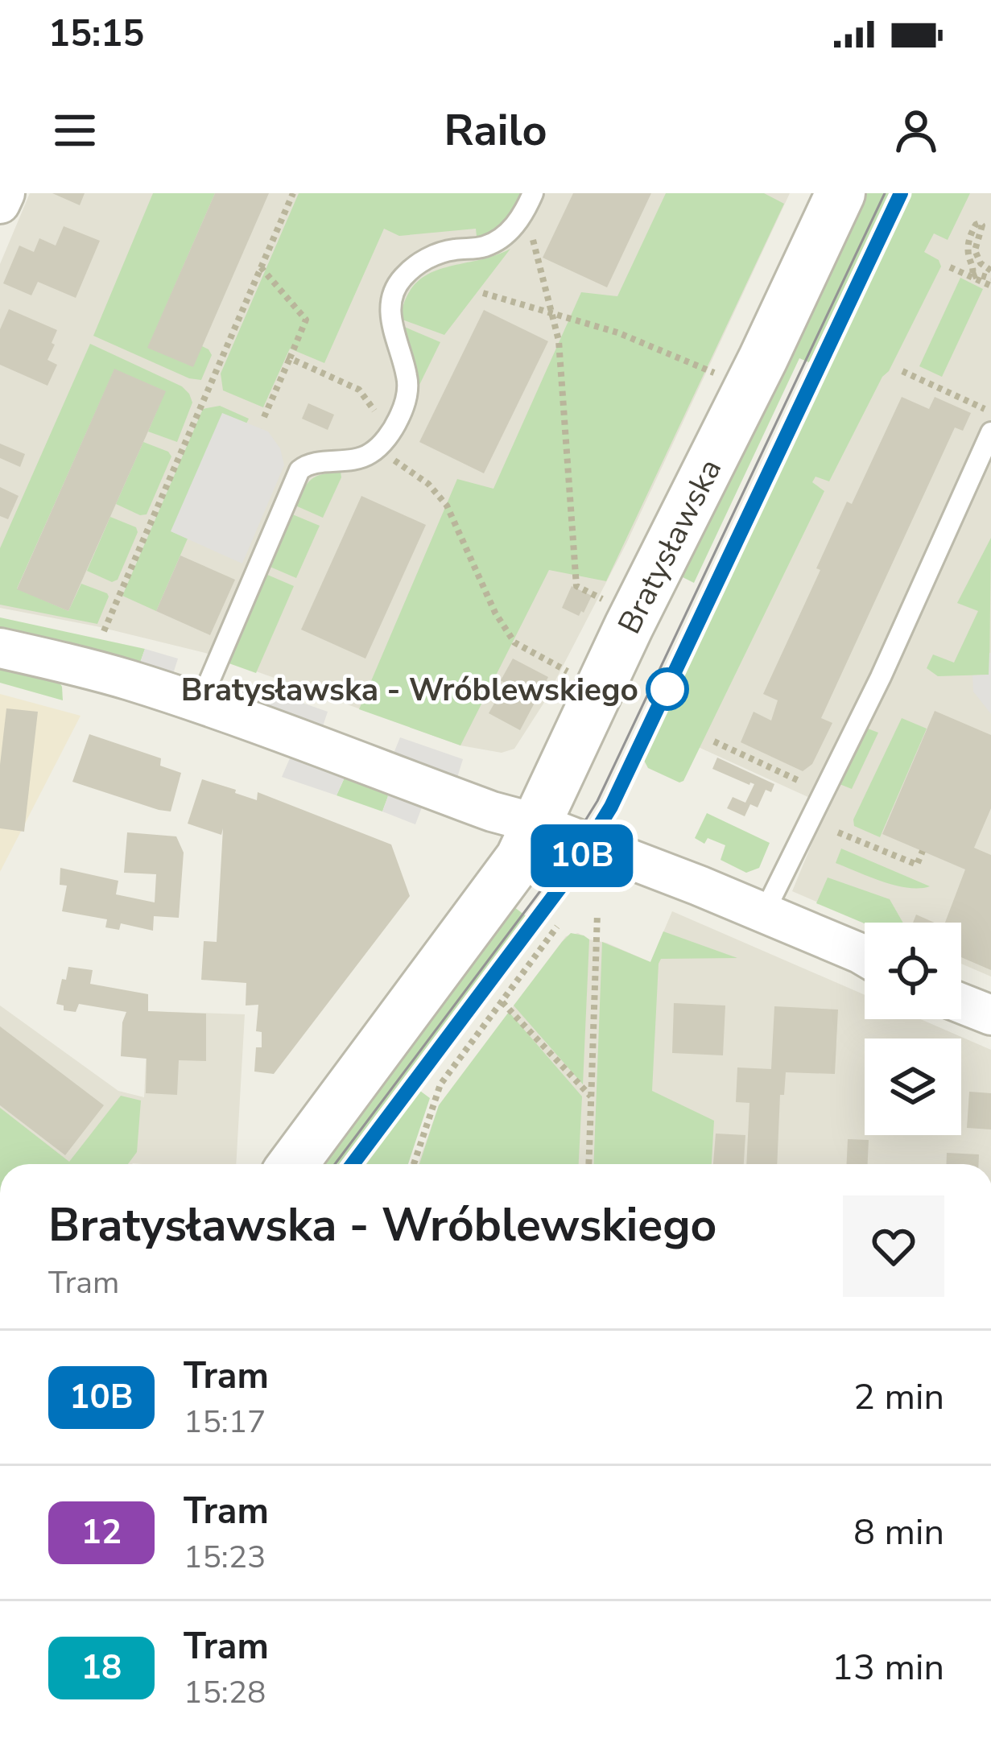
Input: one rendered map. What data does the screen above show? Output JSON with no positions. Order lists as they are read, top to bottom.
{
  "streets": {
    "street": ["Bratysławska"]
  },
  "places": ["Bratysławska - Wróblewskiego"],
  "lines": ["tram line 10B"],
  "page": {
    "status": "15:15",
    "header": "Railo",
    "on_map": "10B",
    "heading": ["Bratysławska - Wróblewskiego", "Tram"],
    "list": [
      {
        "mark": "10B",
        "name": "Tram",
        "note": "15:17",
        "value": "2 min"
      },
      {
        "mark": "12",
        "name": "Tram",
        "note": "15:23",
        "value": "8 min"
      },
      {
        "mark": "18",
        "name": "Tram",
        "note": "15:28",
        "value": "13 min"
      }
    ]
  }
}
